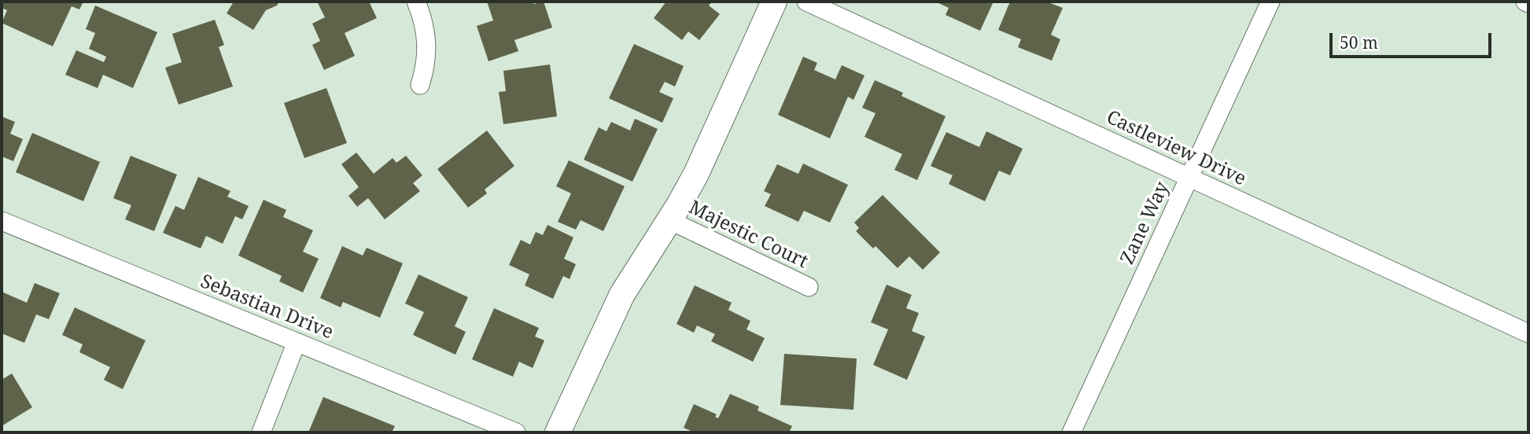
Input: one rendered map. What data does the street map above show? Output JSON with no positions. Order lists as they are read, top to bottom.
{
  "streets": {
    "street": [
      "Castleview Drive",
      "Zane Way",
      "Majestic Court",
      "Sebastian Drive"
    ]
  },
  "crossings": [
    ["Castleview Drive", "Zane Way"]
  ],
  "scale_bar": "50 m"
}
